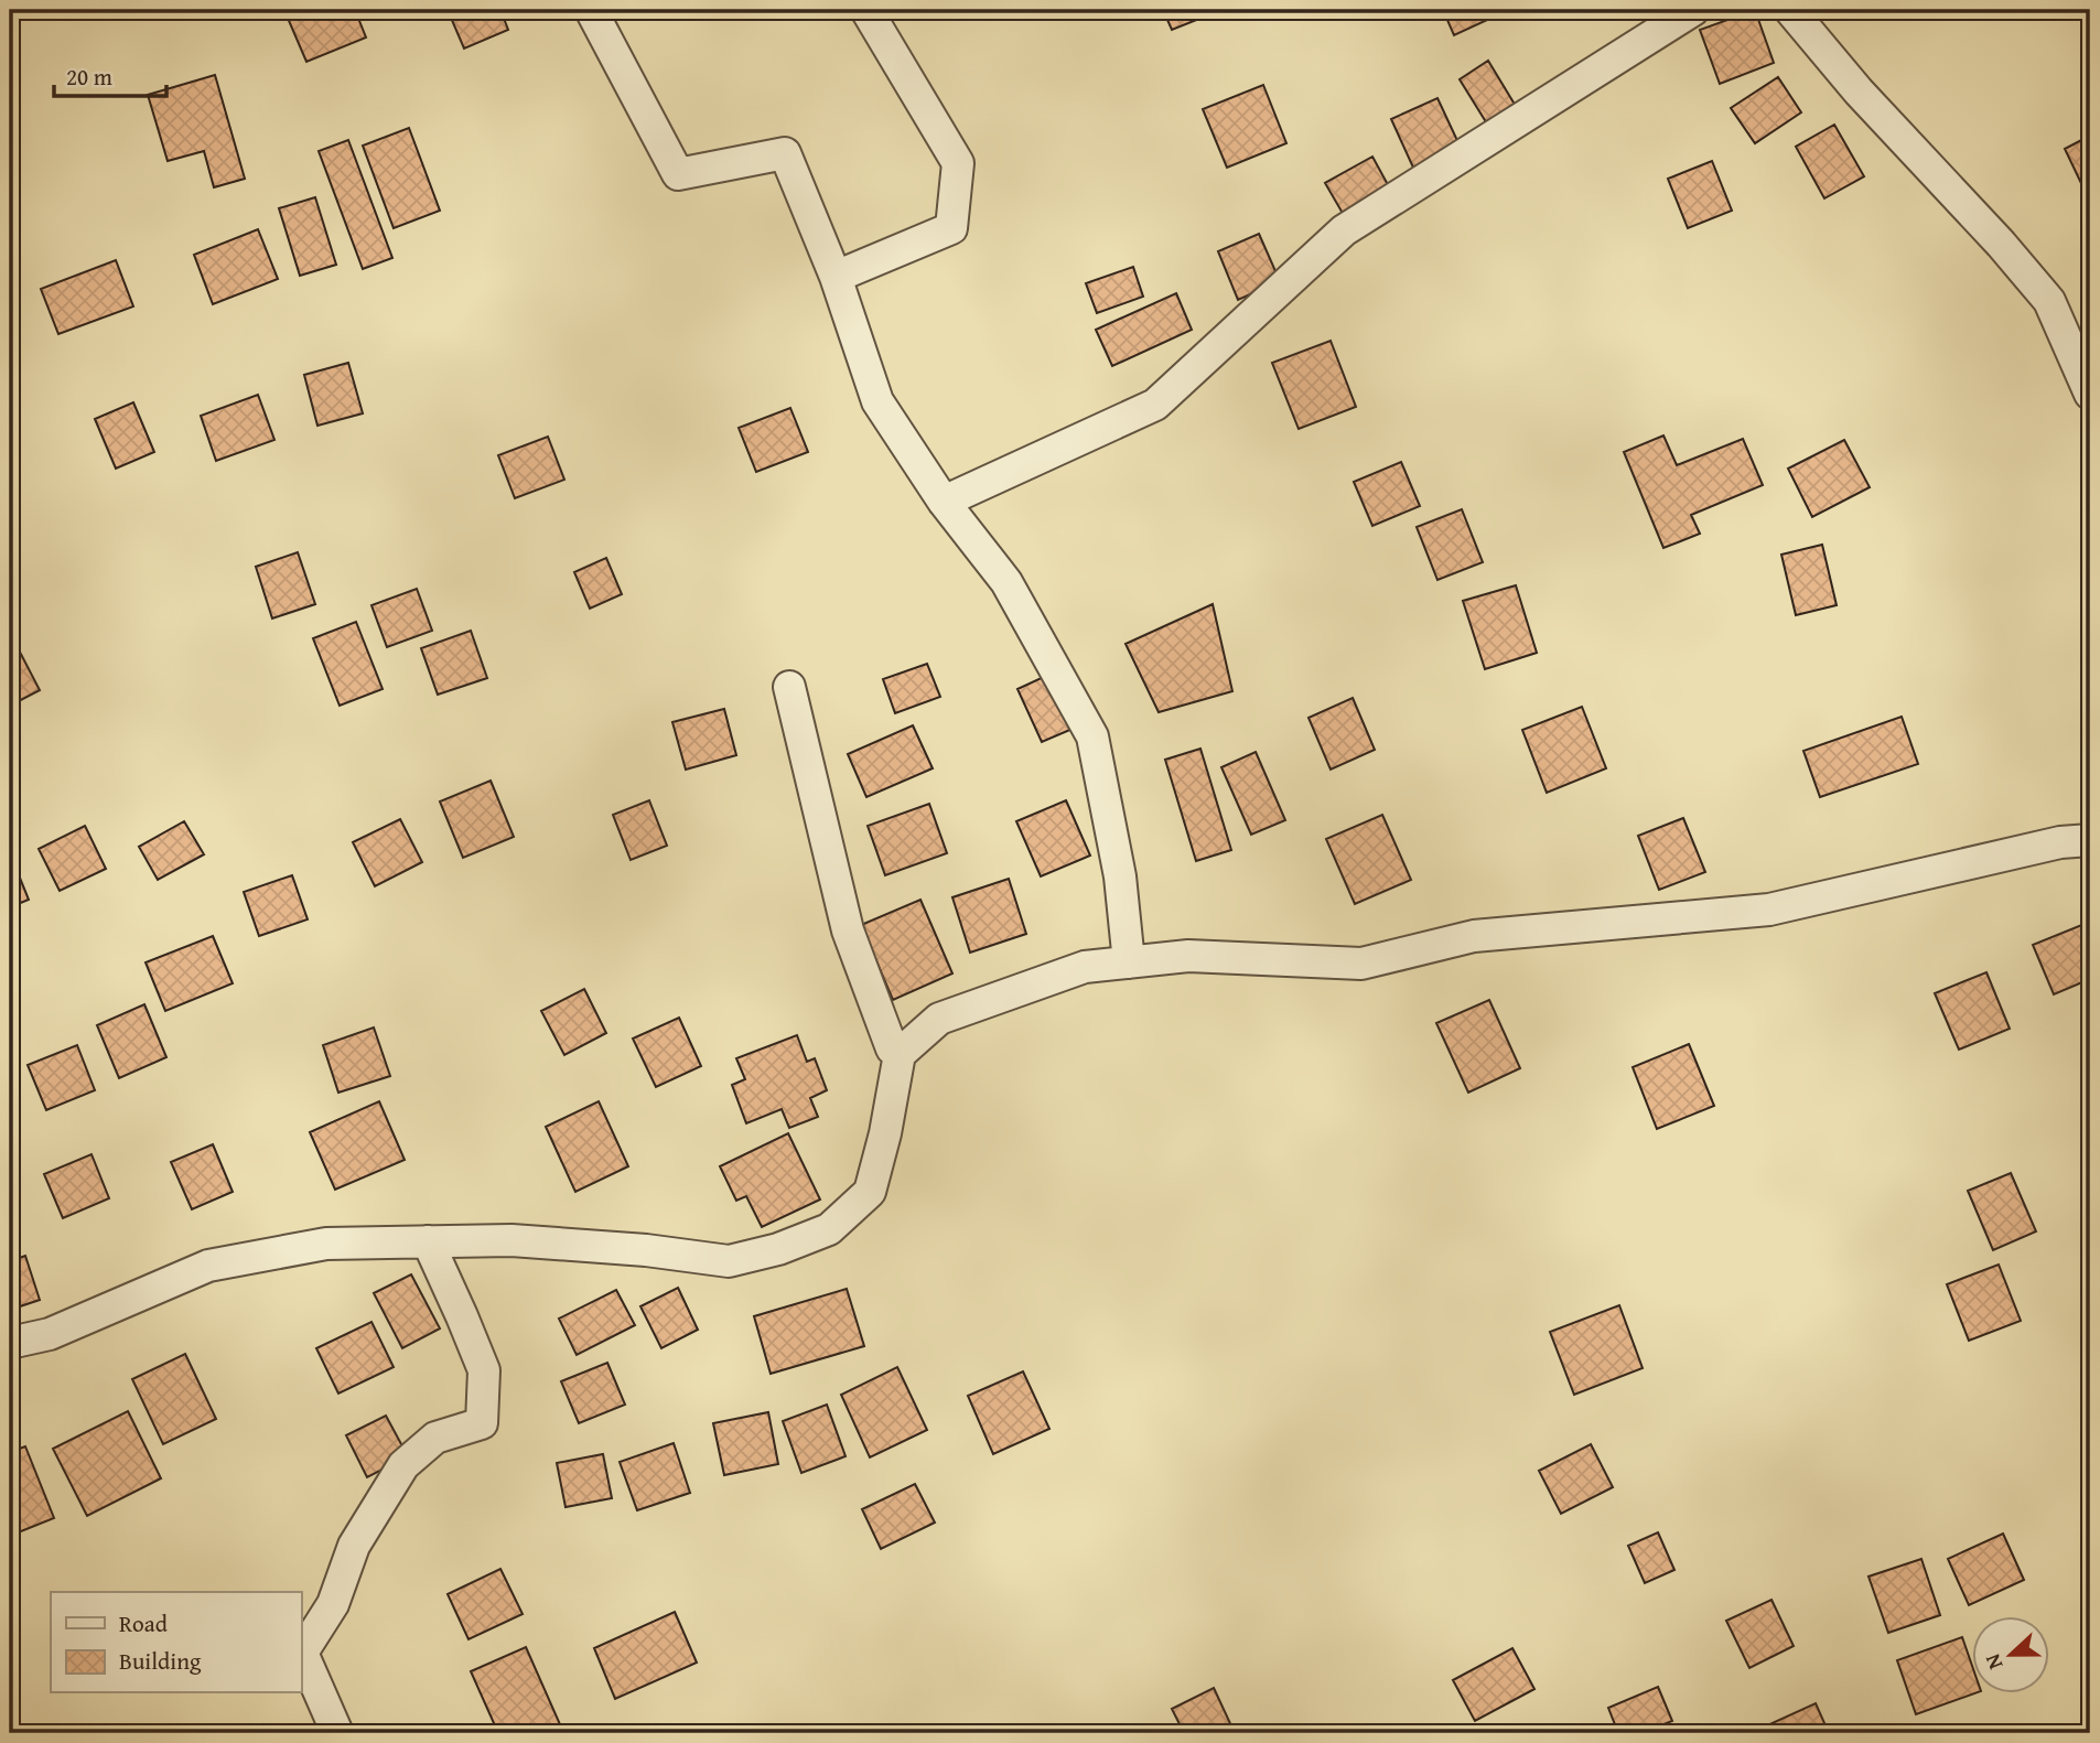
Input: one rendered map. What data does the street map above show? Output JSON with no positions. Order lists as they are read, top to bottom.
{
  "legend": ["Road", "Building"],
  "scale_bar": "20 m",
  "north": "left"
}
